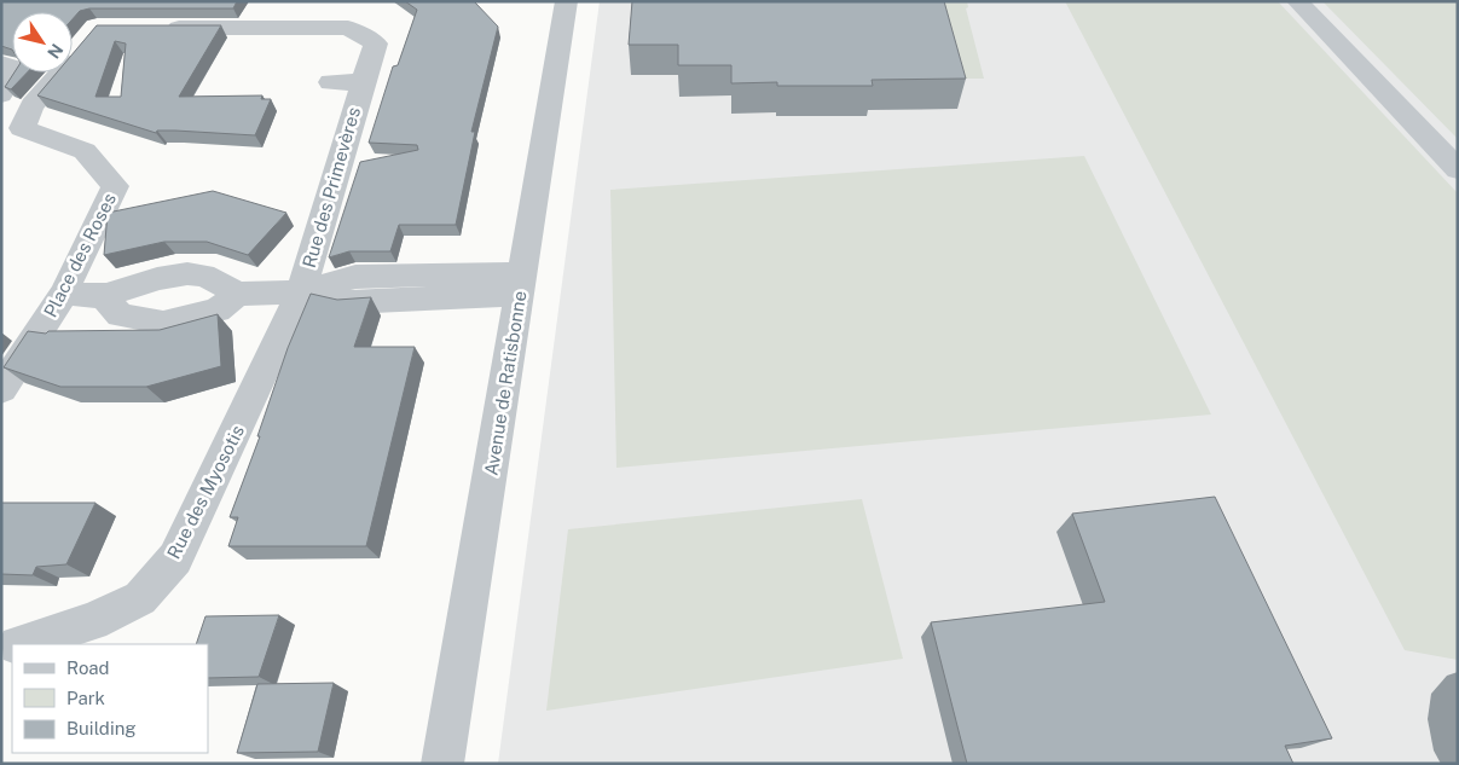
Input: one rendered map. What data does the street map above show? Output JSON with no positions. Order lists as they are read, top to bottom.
{
  "streets": {
    "street": [
      "Rue des Primevères",
      "Place des Roses",
      "Avenue de Ratisbonne",
      "Rue des Myosotis"
    ]
  },
  "crossings": [
    ["Rue des Primevères", "Rue des Myosotis"]
  ],
  "legend": ["Road", "Park", "Building"],
  "north": "bottom right"
}
